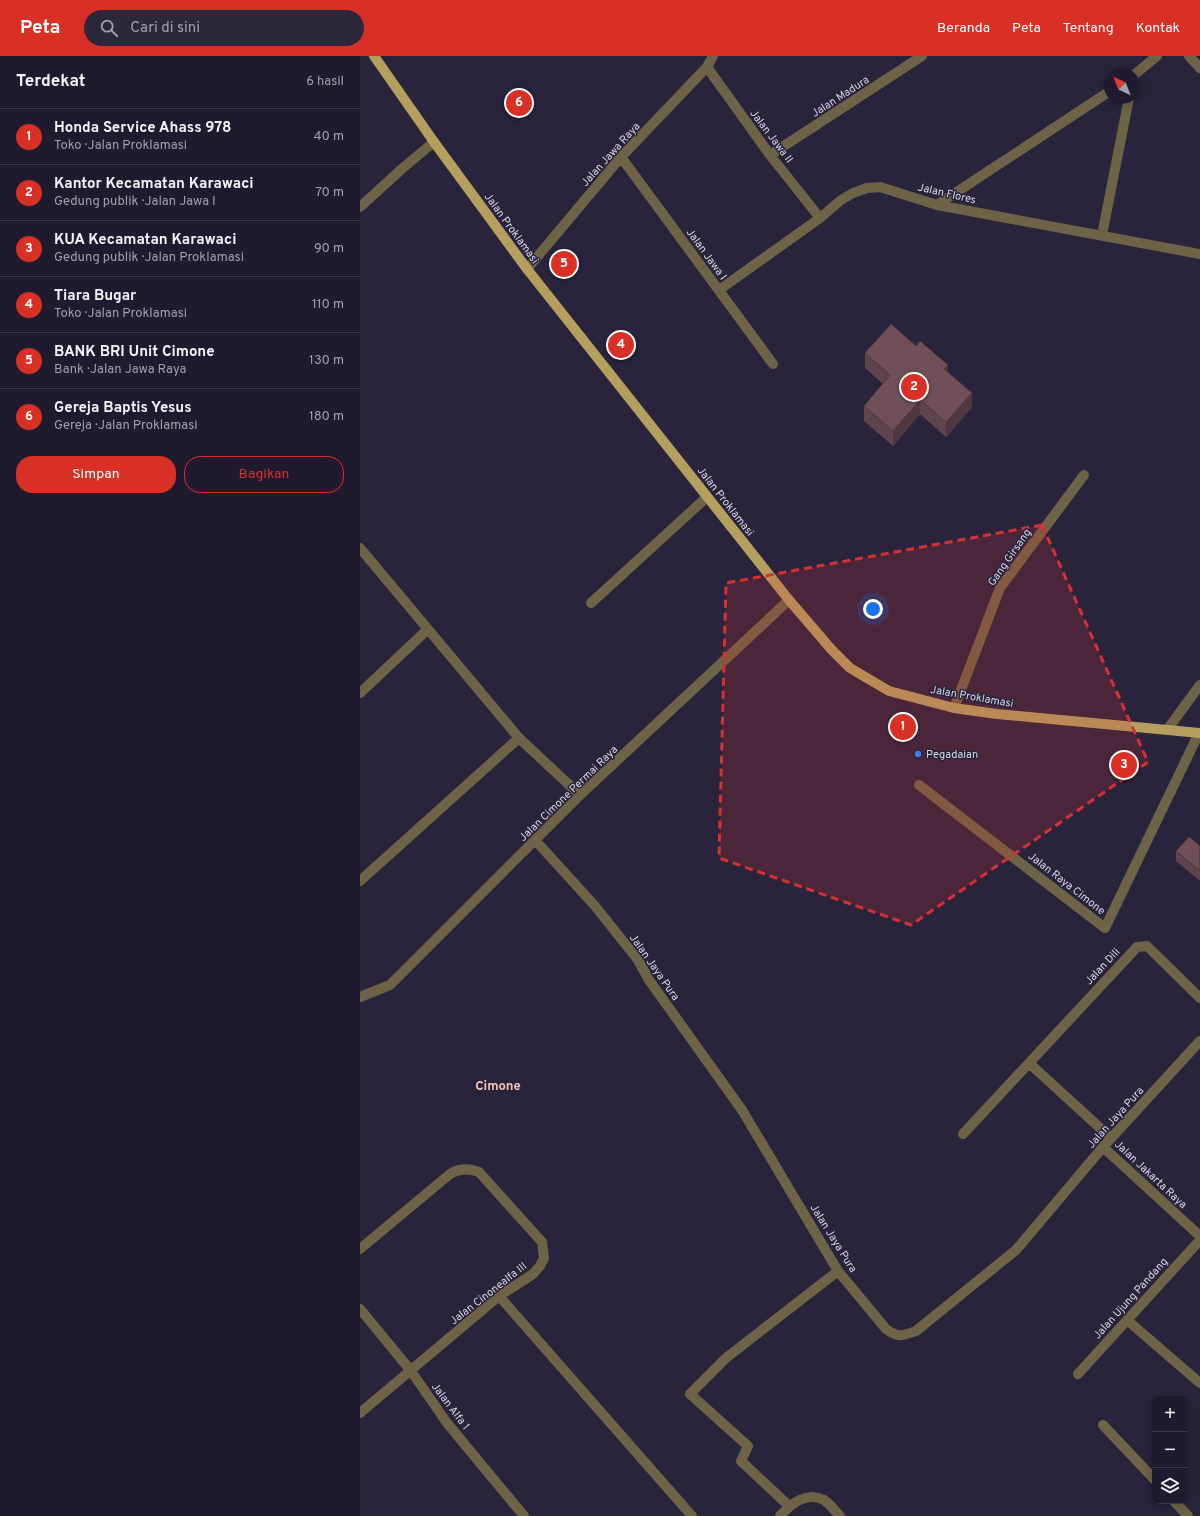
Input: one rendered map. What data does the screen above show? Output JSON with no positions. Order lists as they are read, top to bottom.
{
  "streets": {
    "main road": ["Jalan Proklamasi"],
    "street": [
      "Jalan Madura",
      "Jalan Jawa II",
      "Jalan Jawa Raya",
      "Jalan Flores",
      "Jalan Jawa I",
      "Gang Girsang",
      "Jalan Cimone Permai Raya",
      "Jalan Raya Cimone",
      "Jalan Dili",
      "Jalan Jaya Pura",
      "Jalan Jakarta Raya",
      "Jalan Cinonealfa III",
      "Jalan Ujung Pandang",
      "Jalan Alfa 1"
    ]
  },
  "crossings": [
    ["Jalan Madura", "Jalan Jawa II"],
    ["Jalan Jawa II", "Jalan Jawa Raya"],
    ["Jalan Jawa II", "Jalan Flores"],
    ["Jalan Jawa Raya", "Jalan Proklamasi"],
    ["Jalan Jawa Raya", "Jalan Jawa I"],
    ["Jalan Flores", "Jalan Jawa I"],
    ["Jalan Proklamasi", "Gang Girsang"],
    ["Jalan Proklamasi", "Jalan Cimone Permai Raya"],
    ["Jalan Proklamasi", "Jalan Raya Cimone"],
    ["Jalan Cimone Permai Raya", "Jalan Jaya Pura"],
    ["Jalan Jaya Pura", "Jalan Jakarta Raya"],
    ["Jalan Cinonealfa III", "Jalan Alfa 1"]
  ],
  "districts": ["Cimone"],
  "places": ["Pegadaian"],
  "north": "top left",
  "page": {
    "header": "Peta",
    "search": "Cari di sini",
    "nav": [
      "Beranda",
      "Peta",
      "Tentang",
      "Kontak"
    ],
    "heading": ["Terdekat", "6 hasil"],
    "pins": [
      "6",
      "5",
      "4",
      "2",
      "1",
      "3"
    ],
    "list": [
      {
        "mark": "1",
        "name": "Honda Service Ahass 978",
        "note": "Toko · Jalan Proklamasi",
        "value": "40 m"
      },
      {
        "mark": "2",
        "name": "Kantor Kecamatan Karawaci",
        "note": "Gedung publik · Jalan Jawa I",
        "value": "70 m"
      },
      {
        "mark": "3",
        "name": "KUA Kecamatan Karawaci",
        "note": "Gedung publik · Jalan Proklamasi",
        "value": "90 m"
      },
      {
        "mark": "4",
        "name": "Tiara Bugar",
        "note": "Toko · Jalan Proklamasi",
        "value": "110 m"
      },
      {
        "mark": "5",
        "name": "BANK BRI Unit Cimone",
        "note": "Bank · Jalan Jawa Raya",
        "value": "130 m"
      },
      {
        "mark": "6",
        "name": "Gereja Baptis Yesus",
        "note": "Gereja · Jalan Proklamasi",
        "value": "180 m"
      }
    ],
    "buttons": ["Simpan", "Bagikan"],
    "map_buttons": ["+", "−"]
  }
}
